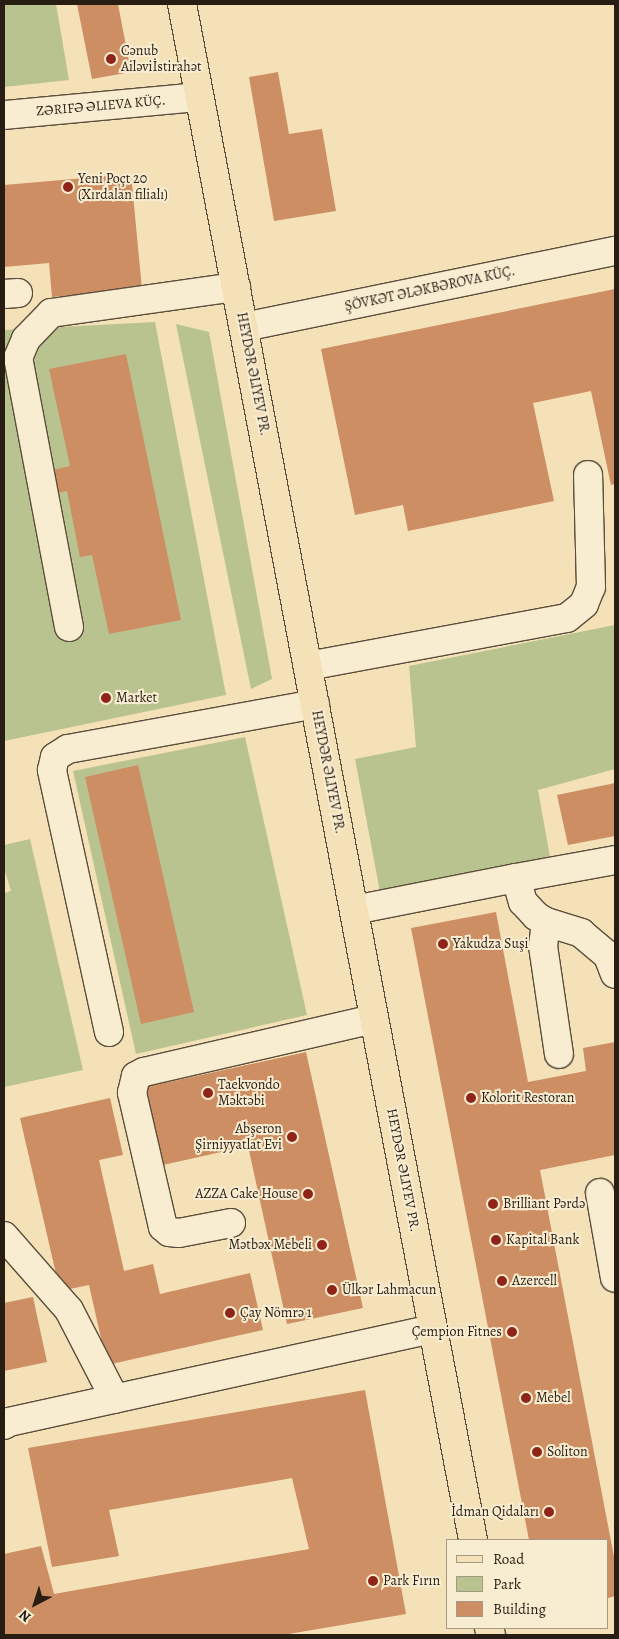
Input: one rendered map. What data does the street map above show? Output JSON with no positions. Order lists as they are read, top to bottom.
{
  "streets": {
    "main road": ["HEYDƏR ƏLIYEV PR."],
    "street": ["ZƏRIFƏ ƏLIEVA KÜÇ.", "ŞÖVKƏT ƏLƏKBƏROVA KÜÇ."]
  },
  "crossings": [
    ["ZƏRIFƏ ƏLIEVA KÜÇ.", "HEYDƏR ƏLIYEV PR."],
    ["ŞÖVKƏT ƏLƏKBƏROVA KÜÇ.", "HEYDƏR ƏLIYEV PR."]
  ],
  "places": [
    "Cənub Ailəviİstirahət",
    "Yeni Poçt 20 (Xırdalan filialı)",
    "Market",
    "Yakudza Suşi",
    "Taekvondo Məktəbi",
    "Kolorit Restoran",
    "Abşeron Şirniyyatlat Evi",
    "AZZA Cake House",
    "Brilliant Pərdə",
    "Kapital Bank",
    "Mətbəx Mebeli",
    "Azercell",
    "Ülkər Lahmacun",
    "Çay Nömrə 1",
    "Çempion Fitnes",
    "Mebel",
    "Soliton",
    "İdman Qidaları",
    "Park Fırın"
  ],
  "legend": ["Road", "Park", "Building"],
  "north": "bottom left"
}
